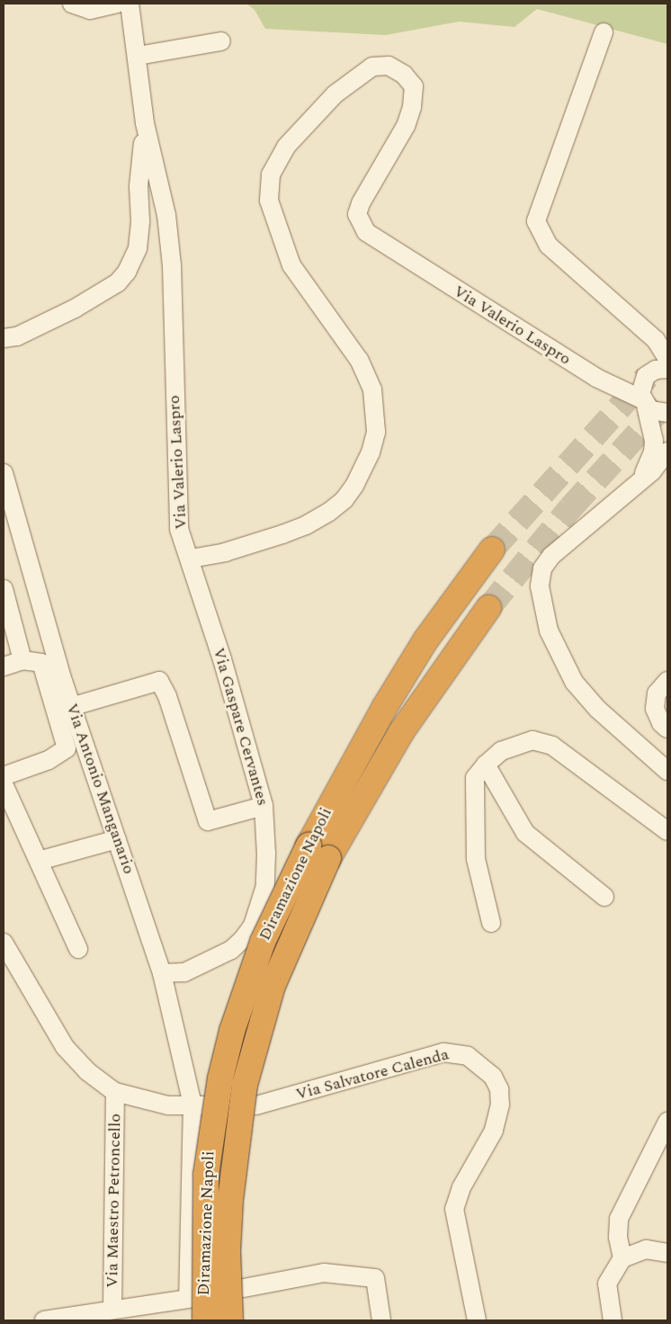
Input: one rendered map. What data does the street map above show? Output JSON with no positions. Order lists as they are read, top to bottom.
{
  "streets": {
    "highway": ["Diramazione Napoli"],
    "street": [
      "Via Valerio Laspro",
      "Via Gaspare Cervantes",
      "Via Antonio Manganario",
      "Via Salvatore Calenda",
      "Via Maestro Petroncello"
    ]
  },
  "crossings": [
    ["Via Valerio Laspro", "Via Gaspare Cervantes"],
    ["Via Gaspare Cervantes", "Via Antonio Manganario"],
    ["Via Antonio Manganario", "Via Maestro Petroncello"]
  ]
}
